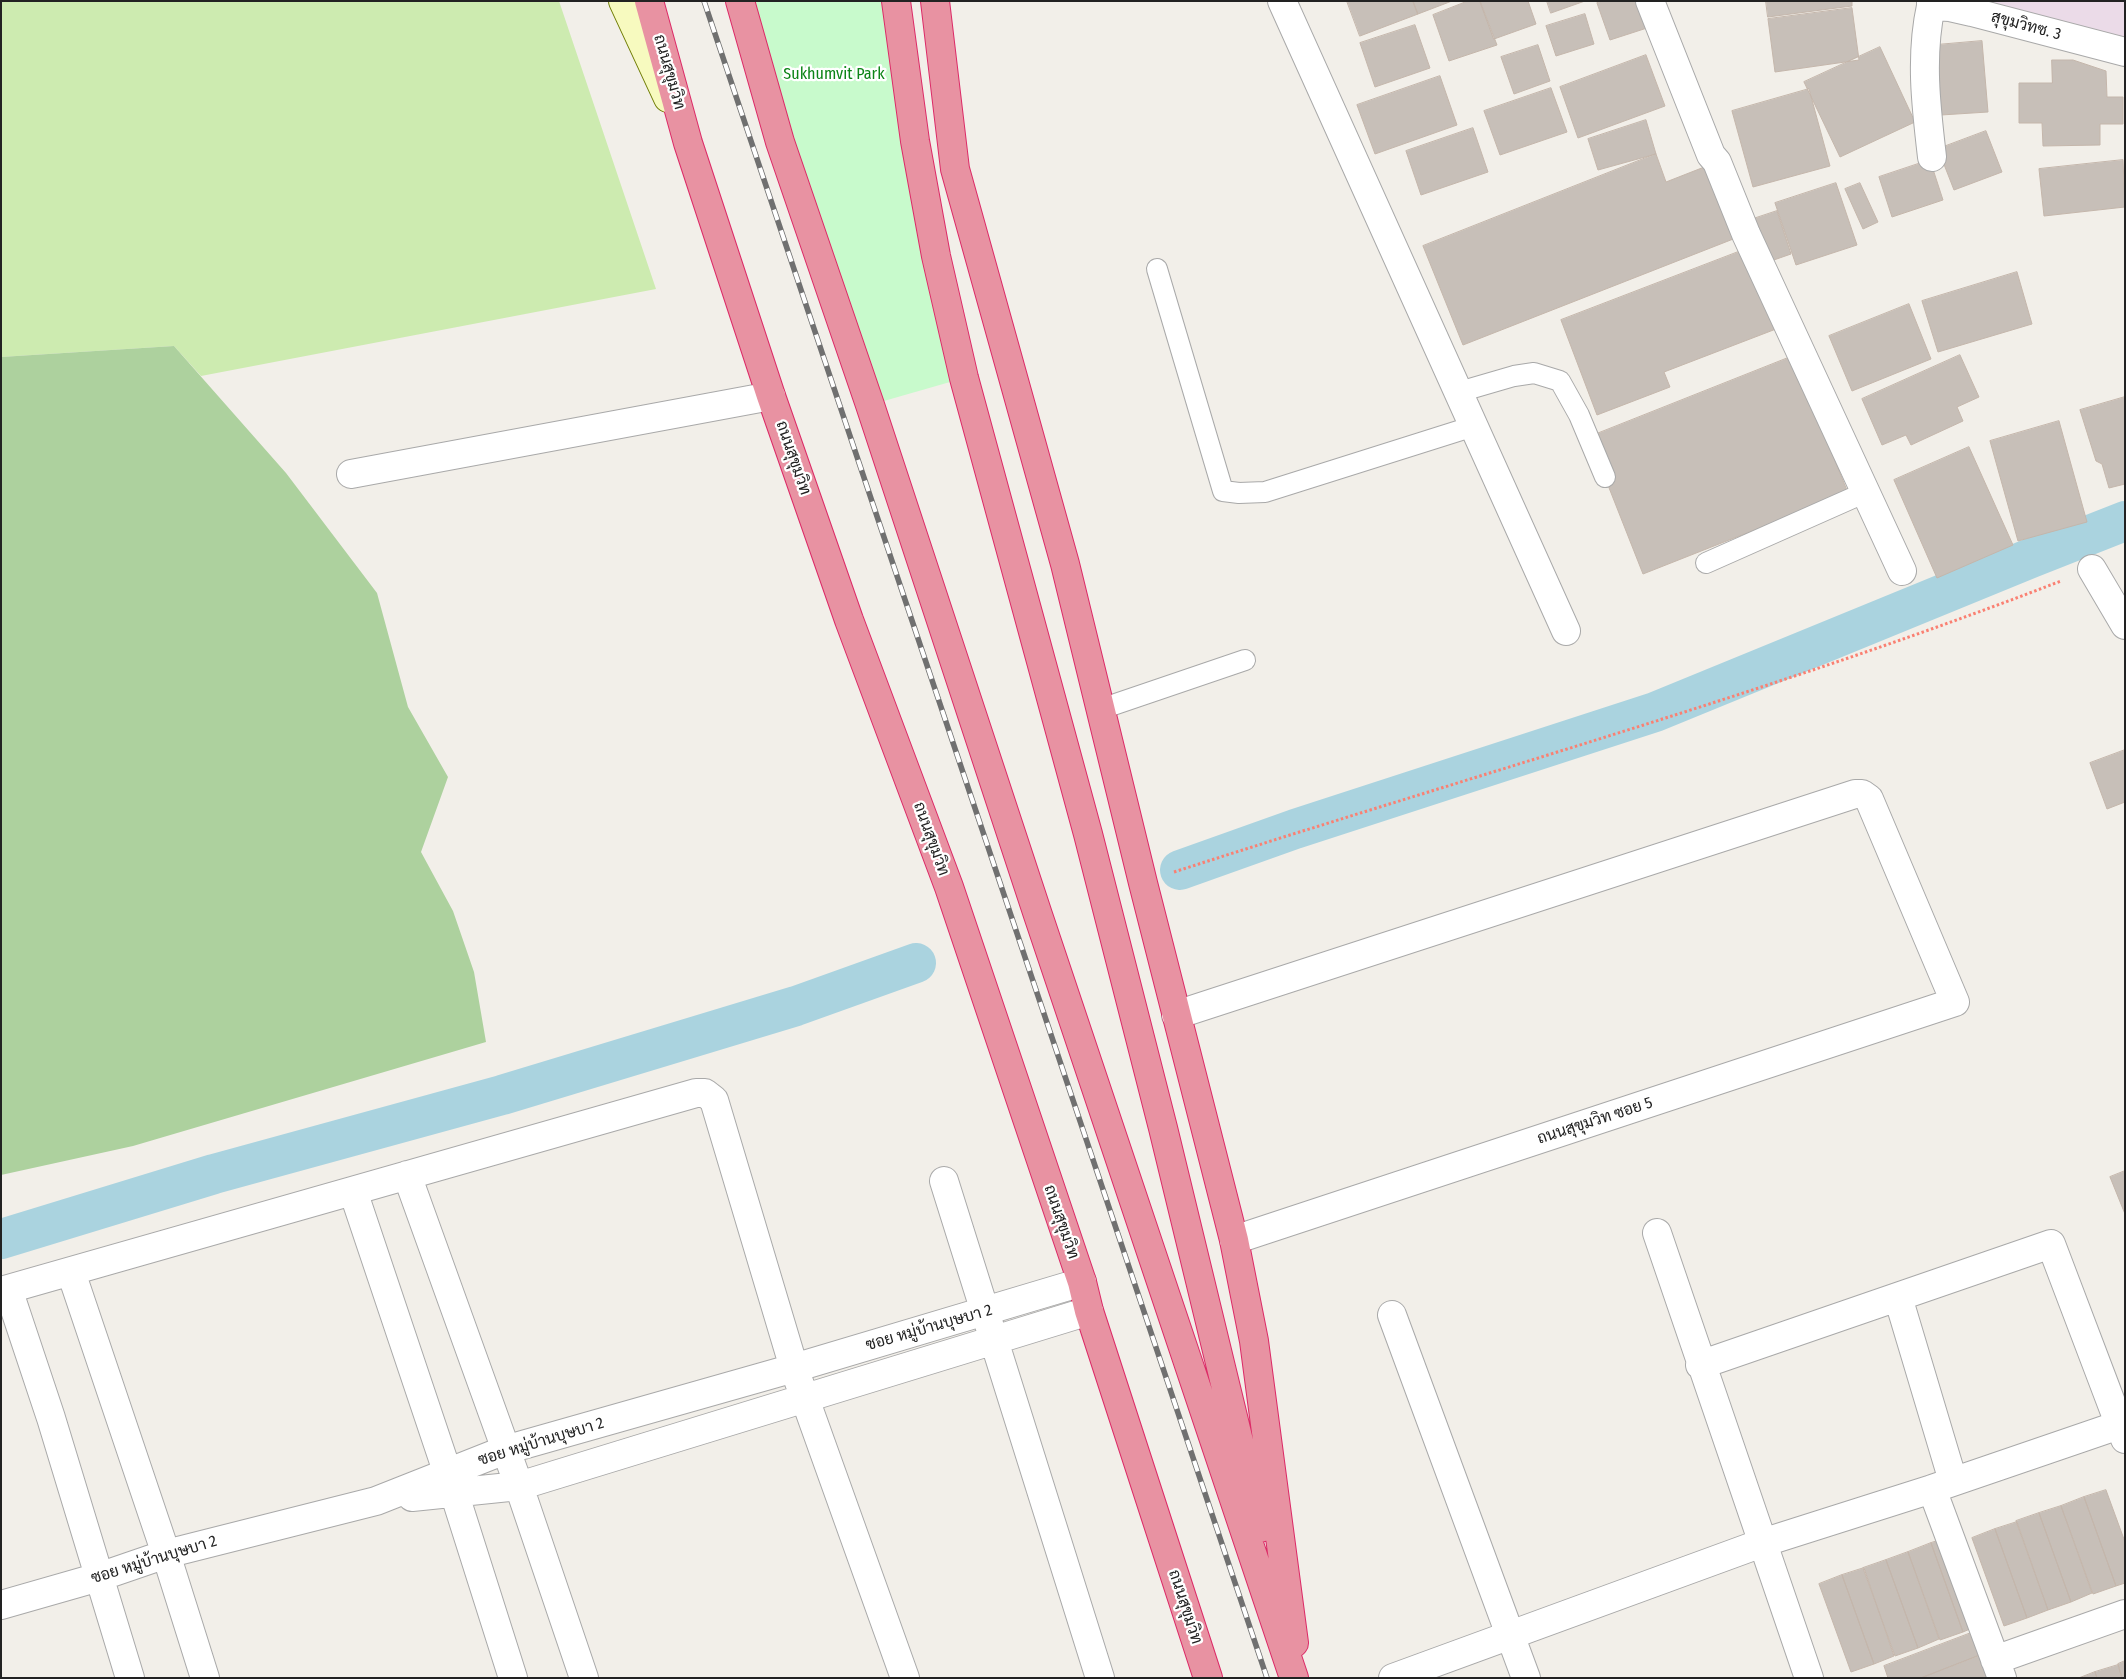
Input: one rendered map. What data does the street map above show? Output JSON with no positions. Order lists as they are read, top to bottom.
{
  "streets": {
    "highway": ["ถนนสุขุมวิท"],
    "street": ["สุขุมวิทซ. 3", "ถนนสุขุมวิท ซอย 5", "ซอย หมู่บ้านบุษบา 2"]
  },
  "crossings": [
    ["ถนนสุขุมวิท", "ซอย หมู่บ้านบุษบา 2"]
  ],
  "parks": ["Sukhumvit Park"]
}
